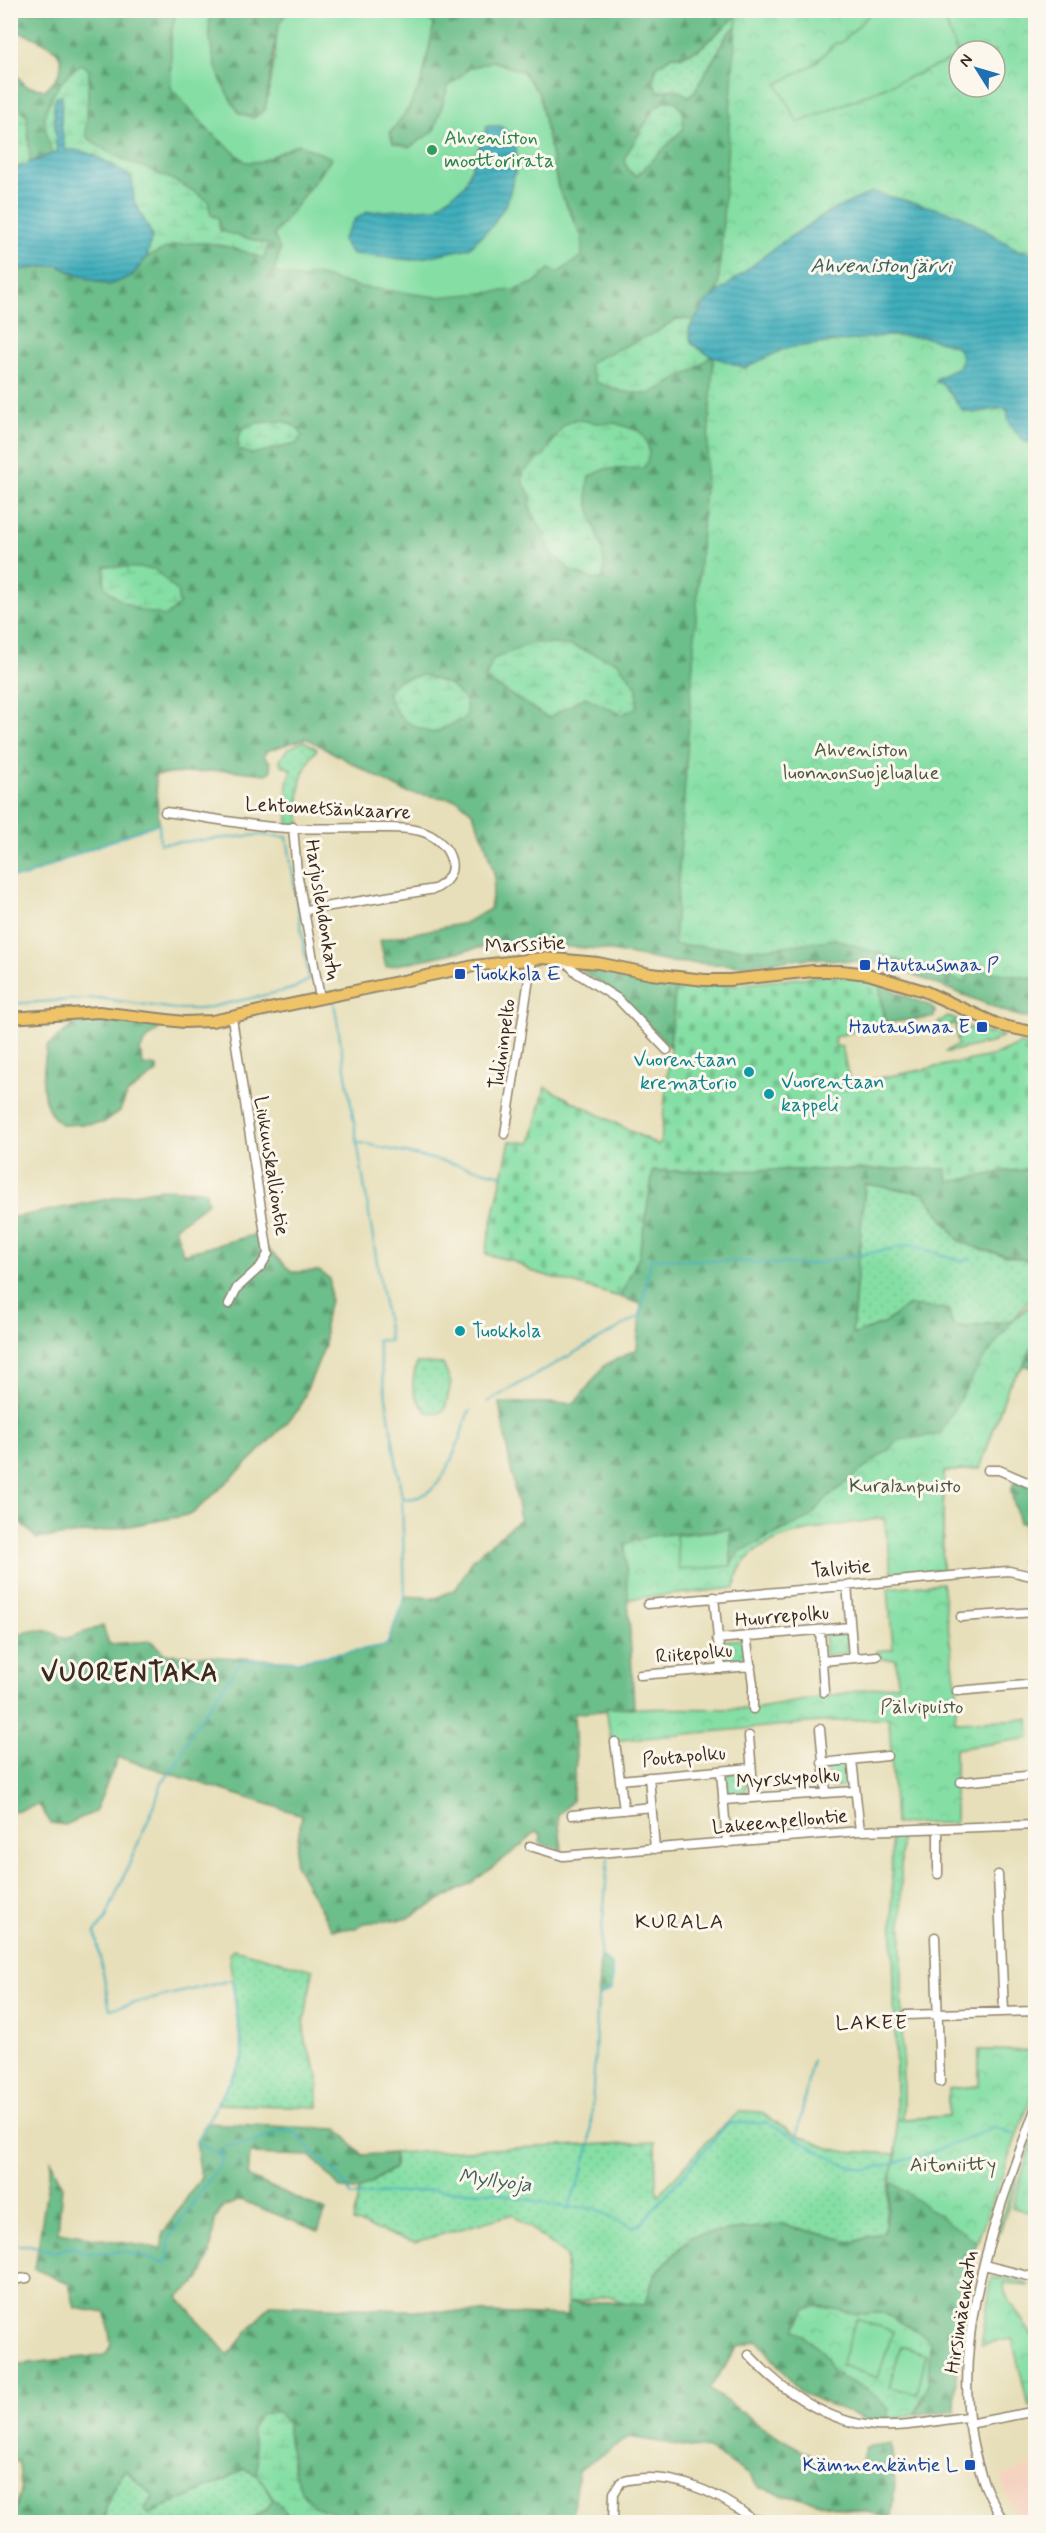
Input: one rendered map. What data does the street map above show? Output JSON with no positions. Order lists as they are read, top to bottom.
{
  "streets": {
    "main road": ["Marssitie"],
    "street": [
      "Lehtometsänkaarre",
      "Harjuslehdonkatu",
      "Tulininpelto",
      "Liukuuskalliontie",
      "Talvitie",
      "Huurrepolku",
      "Riitepolku",
      "Poutapolku",
      "Myrskypolku",
      "Lakeenpellontie",
      "Hirsimäenkatu"
    ]
  },
  "crossings": [
    ["Lehtometsänkaarre", "Harjuslehdonkatu"],
    ["Harjuslehdonkatu", "Marssitie"],
    ["Marssitie", "Tulininpelto"],
    ["Marssitie", "Liukuuskalliontie"]
  ],
  "districts": ["VUORENTAKA", "KURALA", "LAKEE"],
  "water": ["Ahvenistonjärvi", "Myllyoja"],
  "parks": [
    "Ahveniston luonnonsuojelualue",
    "Kuralanpuisto",
    "Pälvipuisto",
    "Aitoniitty"
  ],
  "places": {
    "other": [
      "Ahveniston moottorirata",
      "Vuorentaan krematorio",
      "Vuorentaan kappeli",
      "Tuokkola"
    ],
    "transit": [
      "Hautausmaa P",
      "Tuokkola E",
      "Hautausmaa E",
      "Kämmenkäntie L"
    ]
  },
  "north": "top left"
}
